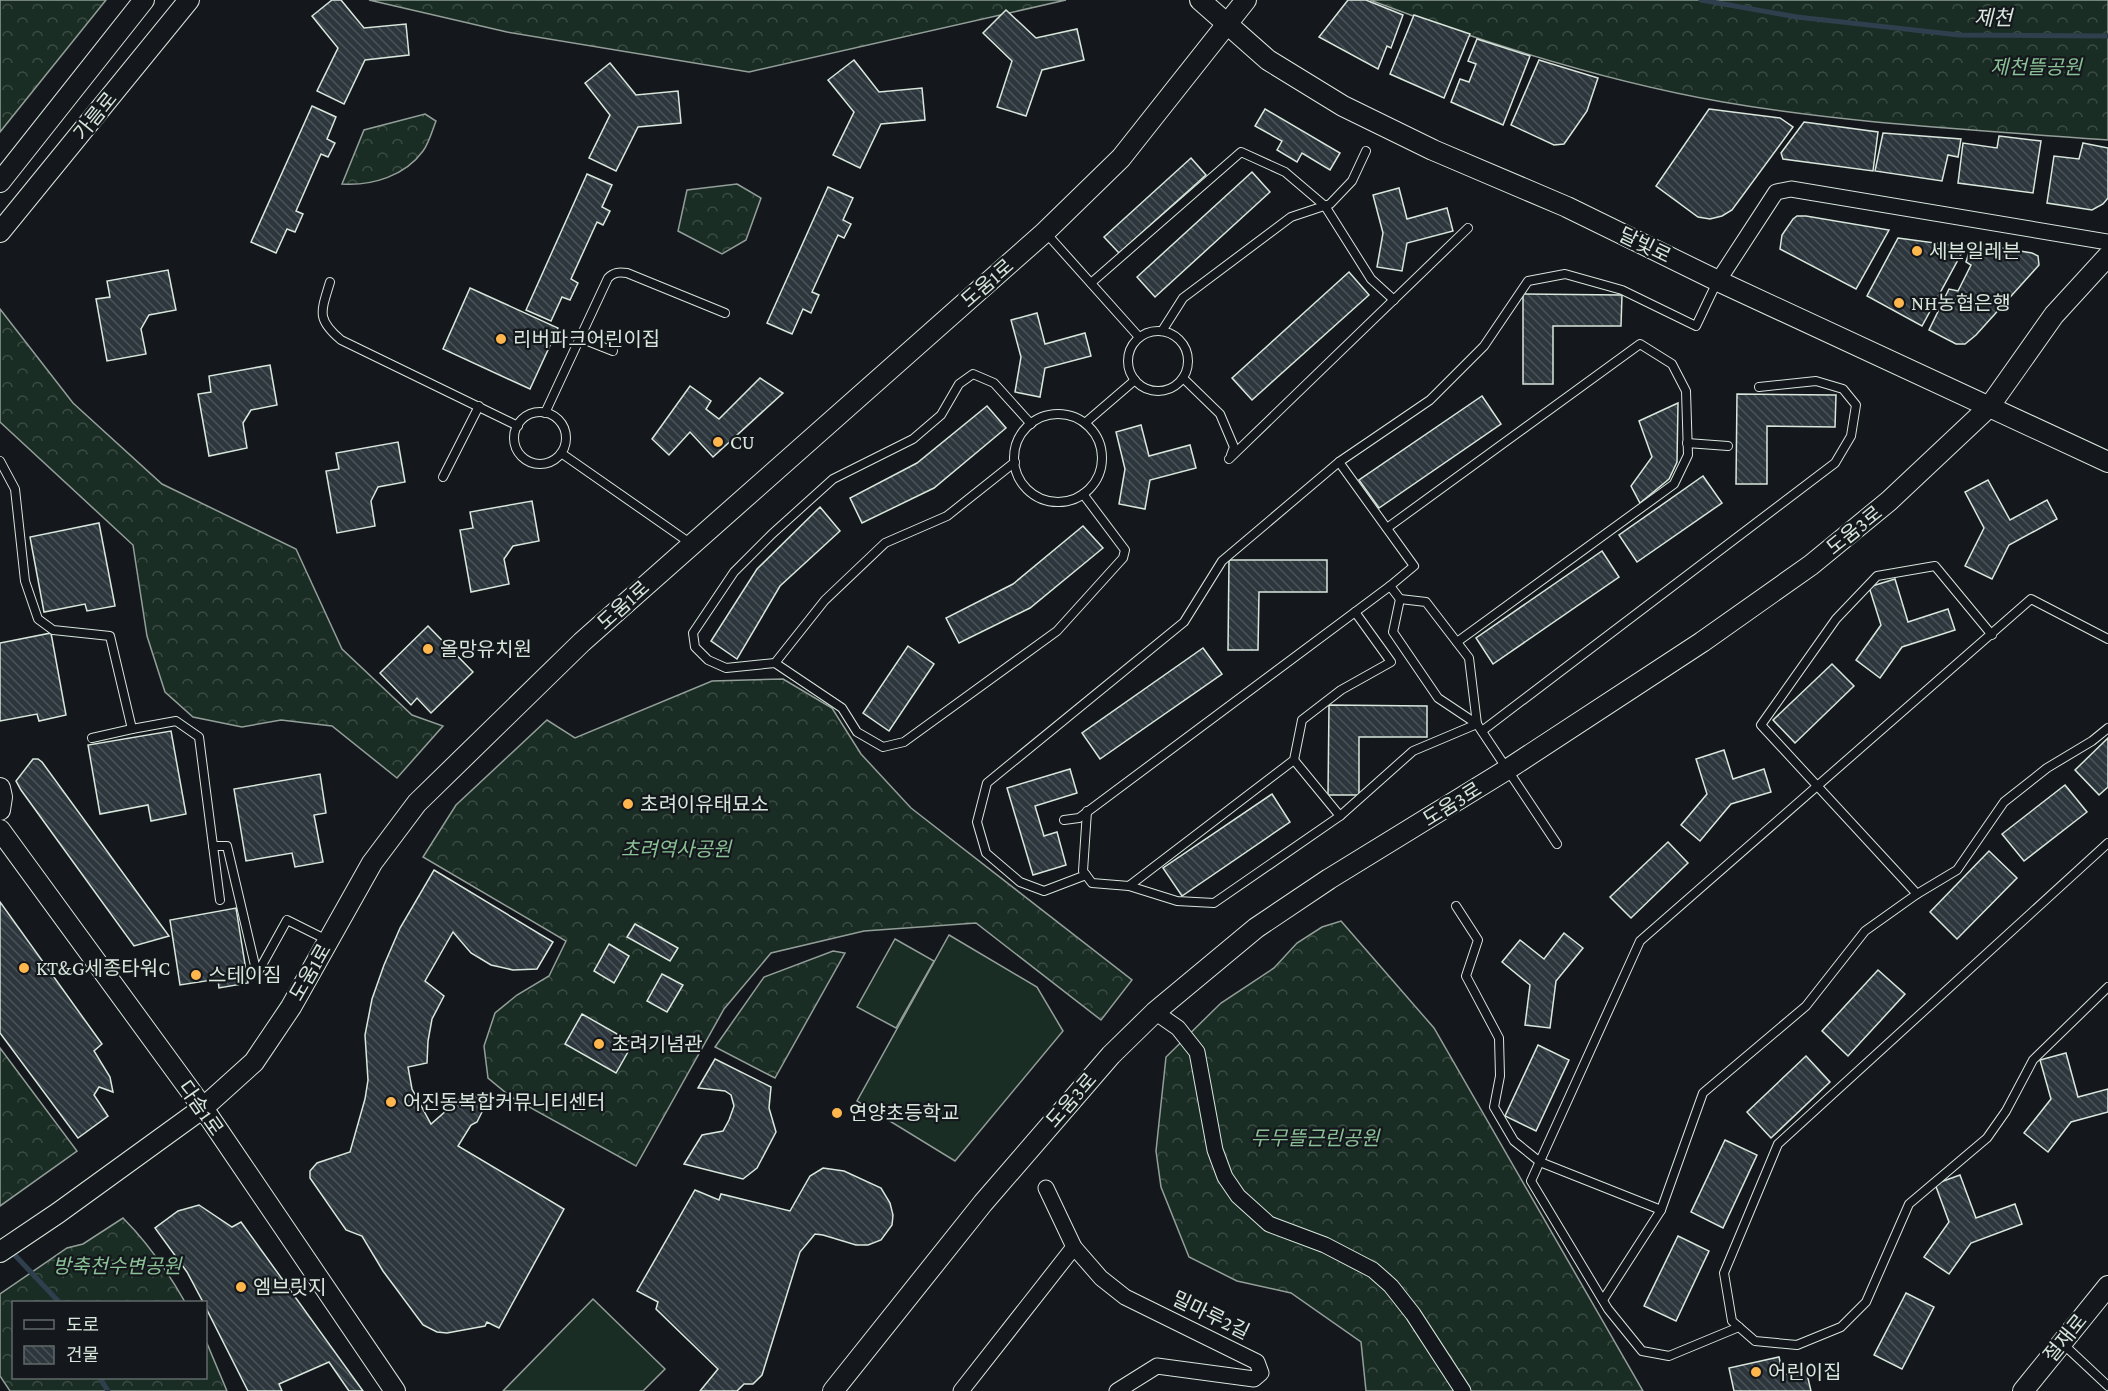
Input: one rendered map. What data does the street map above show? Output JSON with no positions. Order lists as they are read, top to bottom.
{
  "streets": {
    "street": [
      "가름로",
      "달빛로",
      "도움1로",
      "도움3로",
      "다솜1로",
      "밀마루2길",
      "절재로"
    ]
  },
  "crossings": [
    ["달빛로", "도움1로"],
    ["달빛로", "도움3로"],
    ["도움1로", "다솜1로"]
  ],
  "water": ["제천"],
  "parks": [
    "제천뜰공원",
    "초려역사공원",
    "두무뜰근린공원",
    "방축천수변공원"
  ],
  "places": [
    "세븐일레븐",
    "NH농협은행",
    "리버파크어린이집",
    "CU",
    "올망유치원",
    "초려이유태묘소",
    "KT&G세종타워C",
    "스테이짐",
    "초려기념관",
    "어진동복합커뮤니티센터",
    "연양초등학교",
    "엠브릿지",
    "어린이집"
  ],
  "legend": ["도로", "건물"]
}
